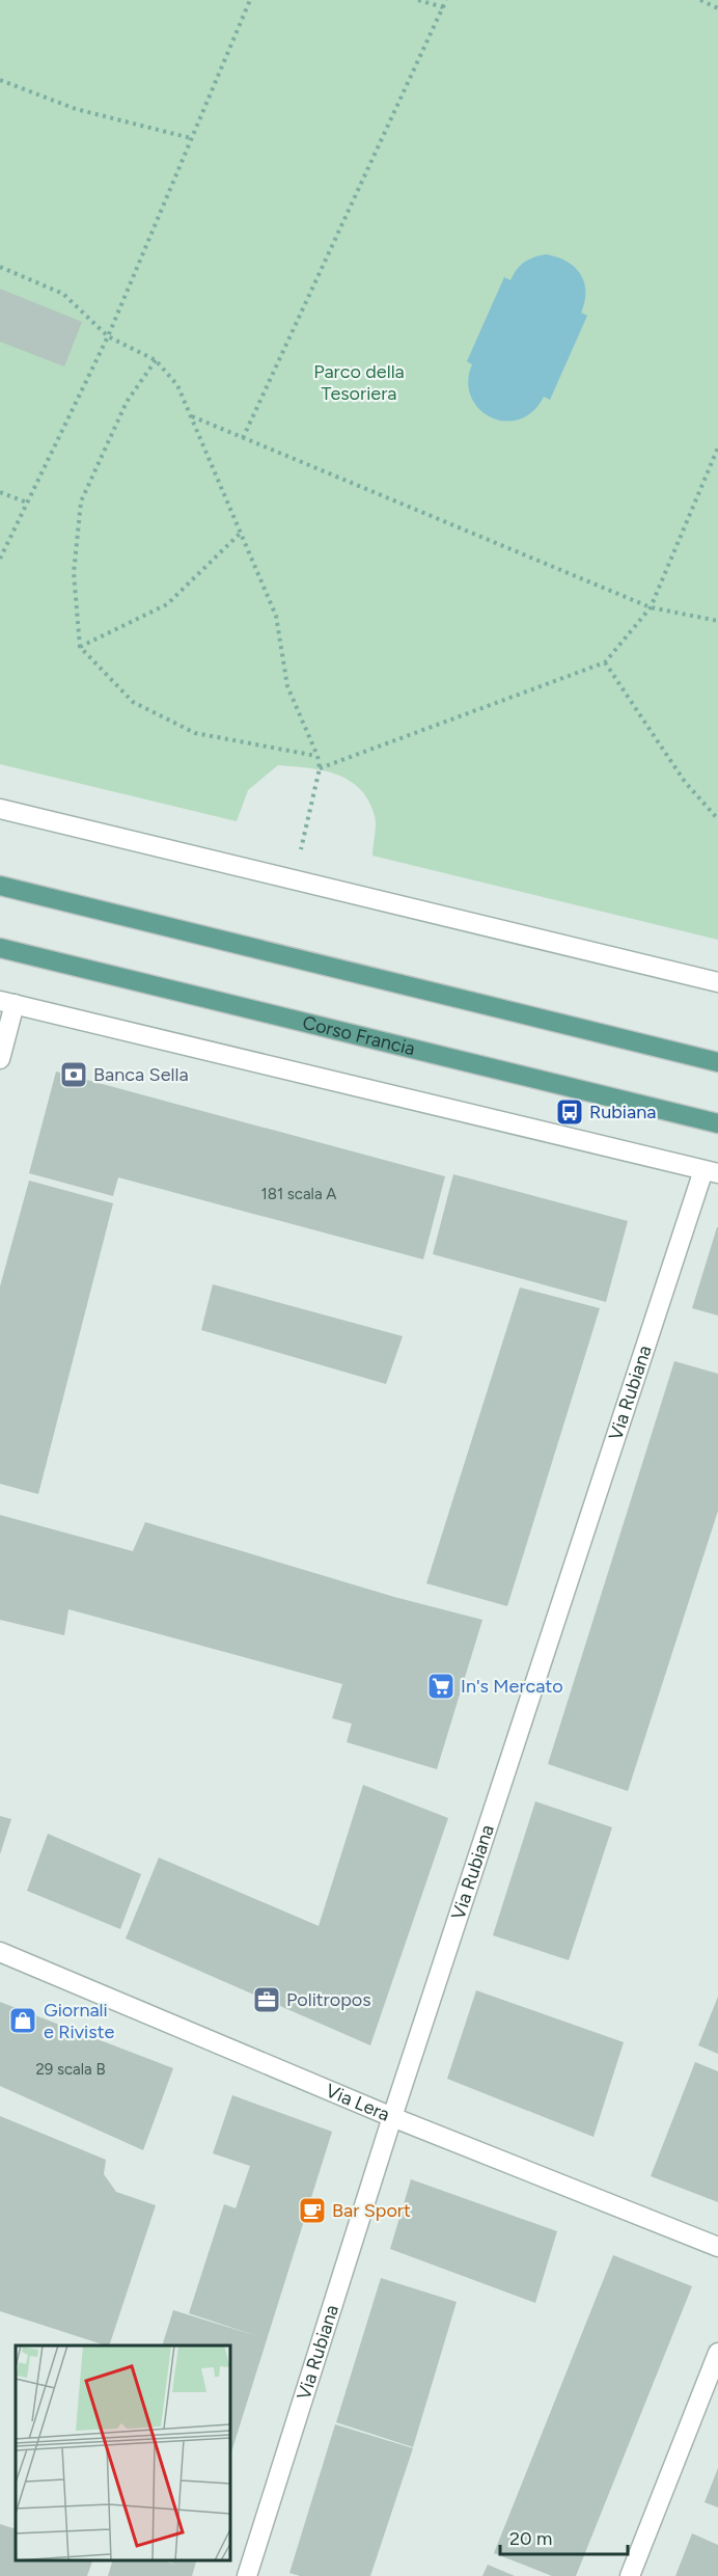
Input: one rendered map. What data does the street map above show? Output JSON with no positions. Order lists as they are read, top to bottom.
{
  "streets": {
    "main road": ["Corso Francia"],
    "street": ["Via Rubiana", "Via Lera"]
  },
  "crossings": [
    ["Via Rubiana", "Via Lera"]
  ],
  "parks": ["Parco della Tesoriera"],
  "places": {
    "bank": ["Banca Sella"],
    "bus stop": ["Rubiana"],
    "supermarket": ["In's Mercato"],
    "office": ["Politropos"],
    "shop": ["Giornali e Riviste"],
    "cafe": ["Bar Sport"]
  },
  "house_numbers": ["181 scala A", "29 scala B"],
  "scale_bar": "20 m"
}
